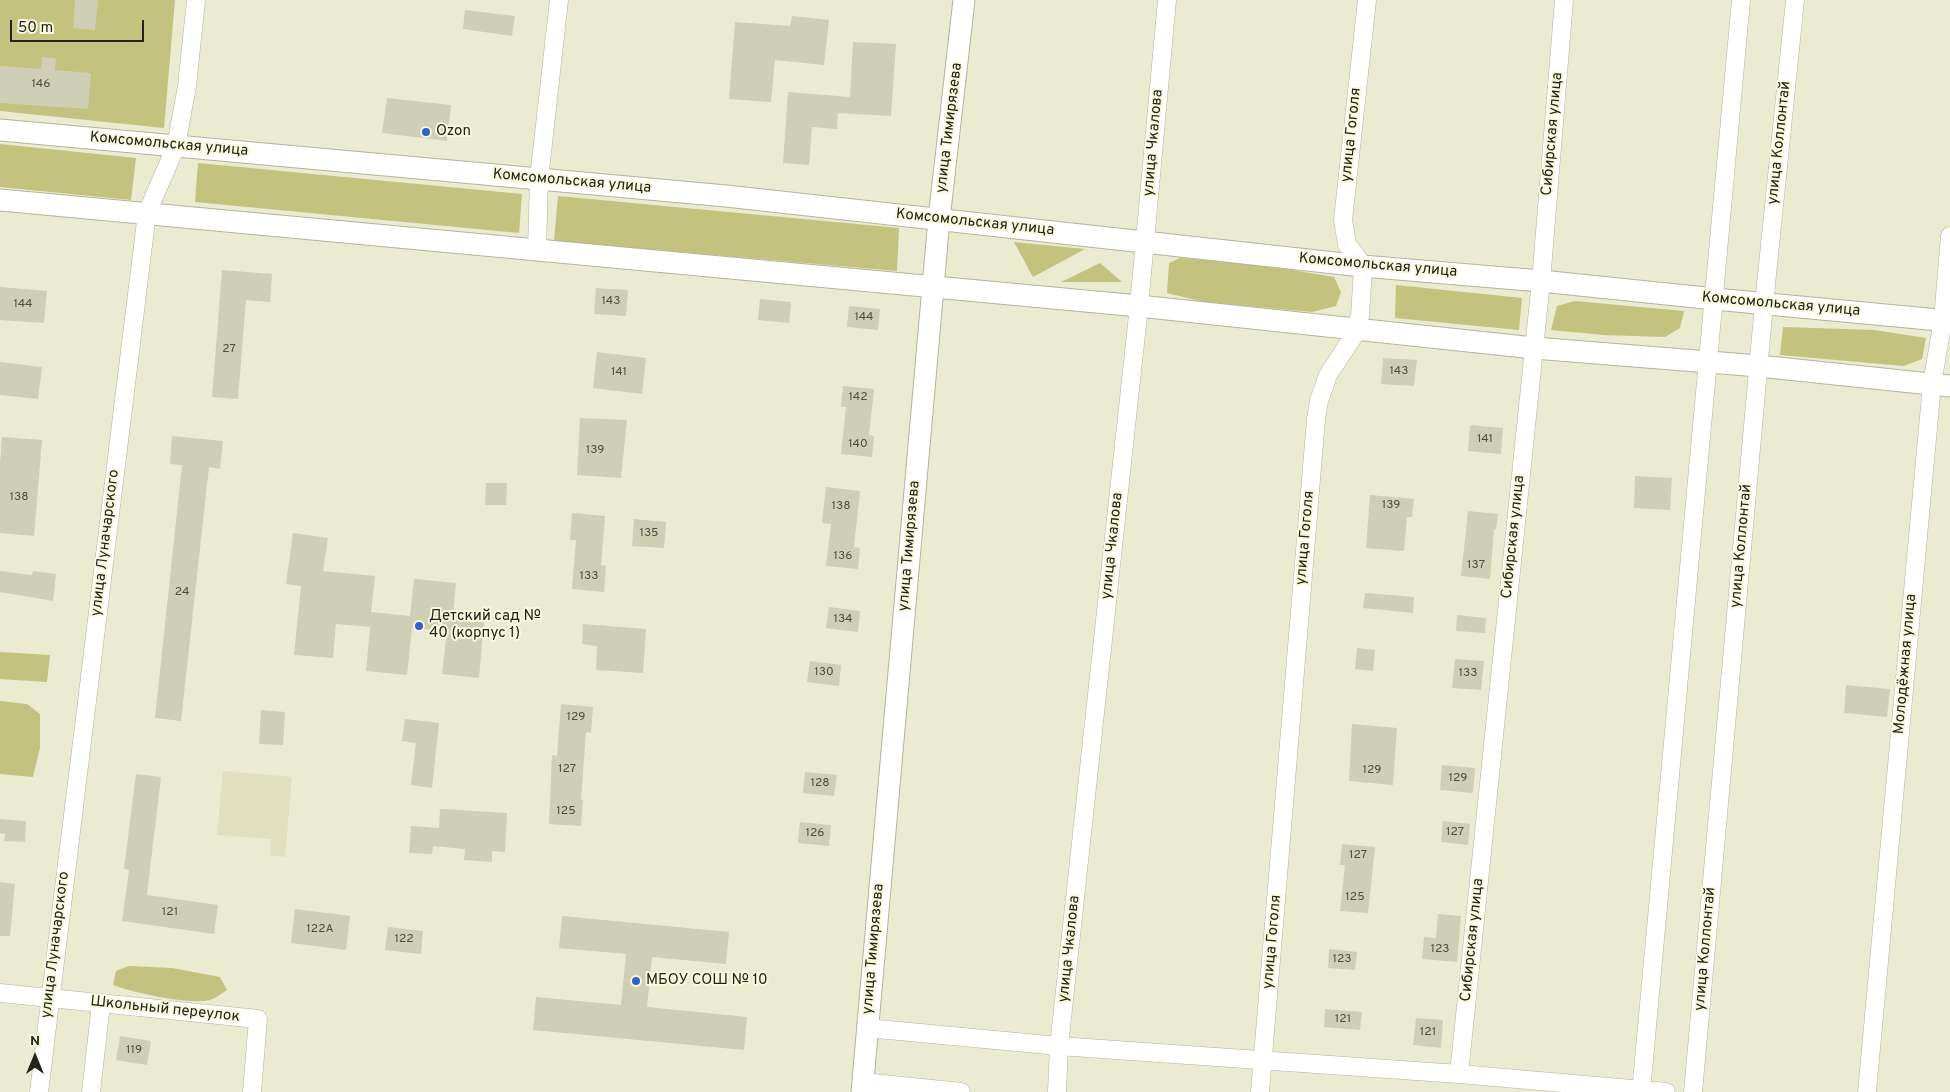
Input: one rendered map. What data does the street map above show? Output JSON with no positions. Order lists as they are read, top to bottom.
{
  "streets": {
    "street": [
      "улица Тимирязева",
      "Сибирская улица",
      "улица Гоголя",
      "улица Чкалова",
      "улица Коллонтай",
      "Комсомольская улица",
      "улица Луначарского",
      "Молодёжная улица",
      "Школьный переулок"
    ]
  },
  "crossings": [
    ["улица Тимирязева", "Комсомольская улица"],
    ["Сибирская улица", "Комсомольская улица"],
    ["улица Гоголя", "Комсомольская улица"],
    ["улица Чкалова", "Комсомольская улица"],
    ["улица Коллонтай", "Комсомольская улица"],
    ["Комсомольская улица", "улица Луначарского"],
    ["Комсомольская улица", "Молодёжная улица"],
    ["улица Луначарского", "Школьный переулок"]
  ],
  "places": ["Ozon", "Детский сад № 40 (корпус 1)", "МБОУ СОШ № 10"],
  "house_numbers": [
    "146",
    "143",
    "144",
    "144",
    "27",
    "143",
    "141",
    "142",
    "141",
    "140",
    "139",
    "138",
    "139",
    "138",
    "135",
    "136",
    "137",
    "133",
    "24",
    "134",
    "130",
    "133",
    "129",
    "127",
    "129",
    "129",
    "128",
    "125",
    "127",
    "126",
    "127",
    "125",
    "121",
    "122А",
    "122",
    "123",
    "123",
    "121",
    "121",
    "119"
  ],
  "scale_bar": "50 m",
  "north": "top"
}
